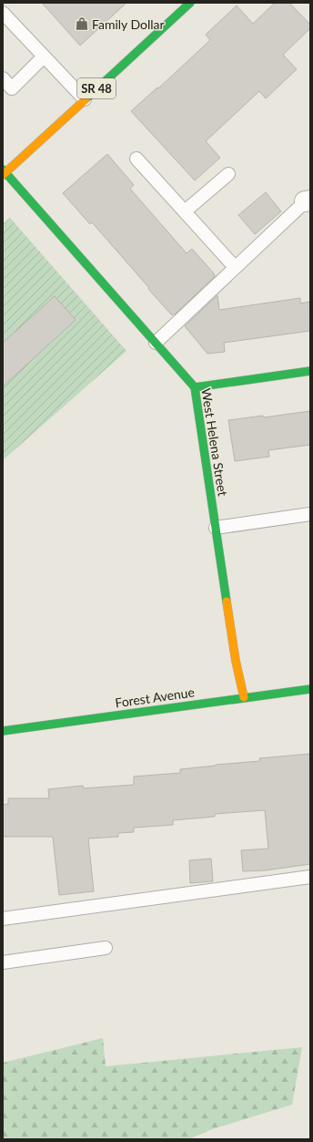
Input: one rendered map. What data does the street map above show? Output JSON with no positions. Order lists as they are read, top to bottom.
{
  "streets": {
    "street": ["SR 48", "West Helena Street", "Forest Avenue"]
  },
  "crossings": [
    ["SR 48", "West Helena Street"],
    ["West Helena Street", "Forest Avenue"]
  ],
  "places": {
    "shop": ["Family Dollar"]
  }
}
